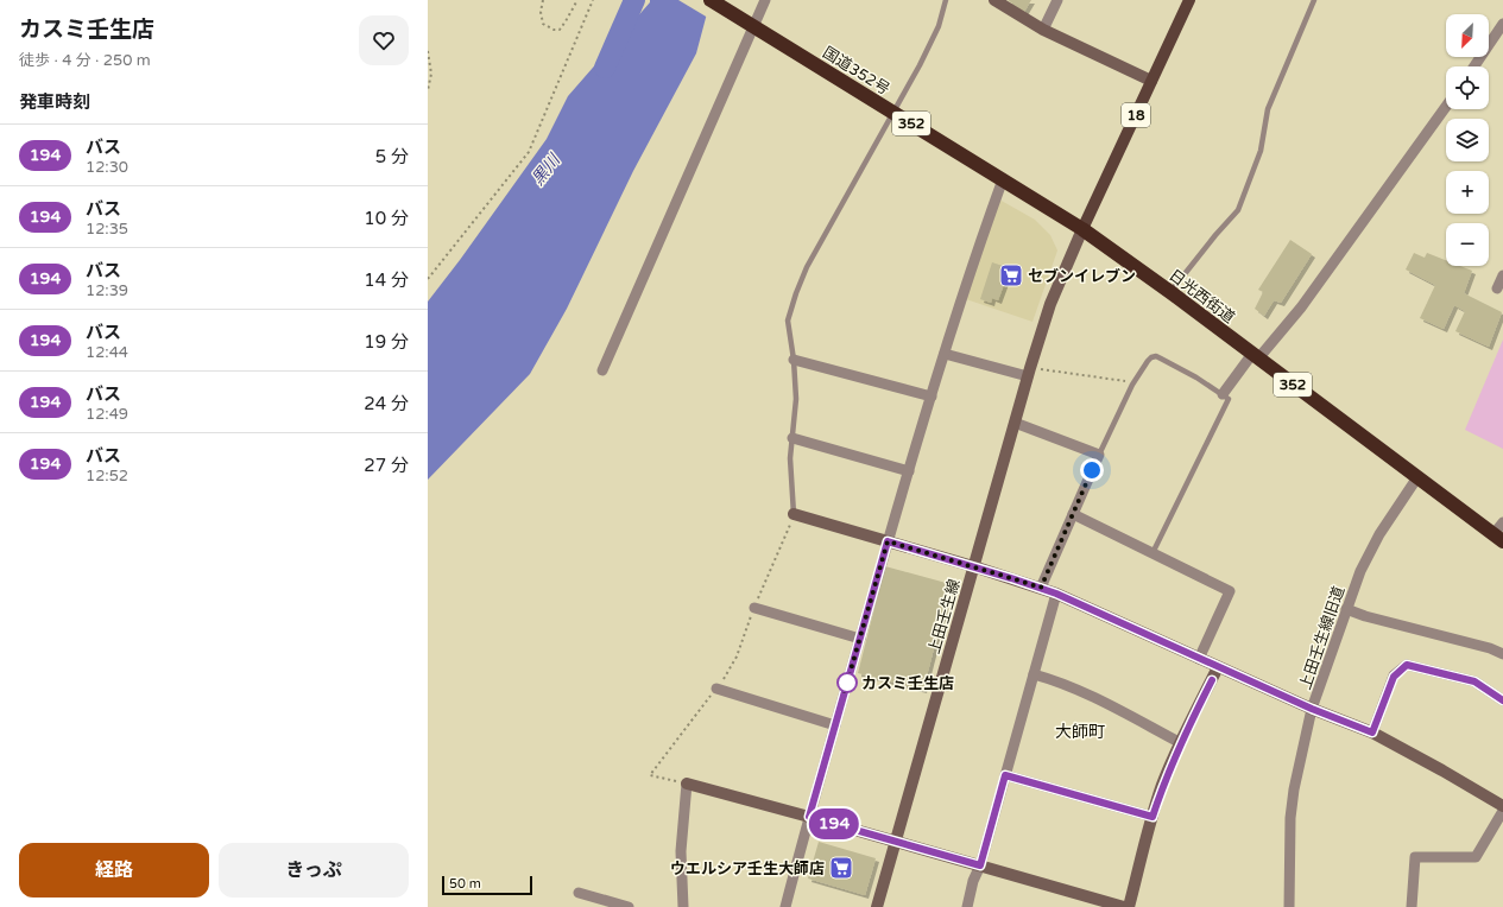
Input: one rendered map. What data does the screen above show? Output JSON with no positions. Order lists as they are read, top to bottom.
{
  "streets": {
    "highway": ["国道352号", "352", "日光西街道"],
    "main road": ["18"],
    "street": ["上田壬生線", "上田壬生線旧道"]
  },
  "crossings": [
    ["国道352号", "18"],
    ["国道352号", "日光西街道"],
    ["国道352号", "上田壬生線"],
    ["18", "日光西街道"],
    ["18", "上田壬生線"],
    ["日光西街道", "上田壬生線"],
    ["日光西街道", "上田壬生線旧道"]
  ],
  "districts": ["大師町"],
  "water": ["黒川"],
  "places": {
    "supermarket": ["セブンイレブン", "ウエルシア壬生大師店"],
    "other": ["カスミ壬生店"]
  },
  "lines": ["bus line 194"],
  "scale_bar": "50 m",
  "north": "bottom left",
  "page": {
    "heading": [
      ["カスミ壬生店", "徒歩 · 4 分 · 250 m"],
      "発車時刻"
    ],
    "on_map": "194",
    "map_buttons": ["+", "−"],
    "list": [
      {
        "mark": "194",
        "name": "バス",
        "note": "12:30",
        "value": "5 分"
      },
      {
        "mark": "194",
        "name": "バス",
        "note": "12:35",
        "value": "10 分"
      },
      {
        "mark": "194",
        "name": "バス",
        "note": "12:39",
        "value": "14 分"
      },
      {
        "mark": "194",
        "name": "バス",
        "note": "12:44",
        "value": "19 分"
      },
      {
        "mark": "194",
        "name": "バス",
        "note": "12:49",
        "value": "24 分"
      },
      {
        "mark": "194",
        "name": "バス",
        "note": "12:52",
        "value": "27 分"
      }
    ],
    "buttons": ["経路", "きっぷ"],
    "scale": "50 m"
  }
}
